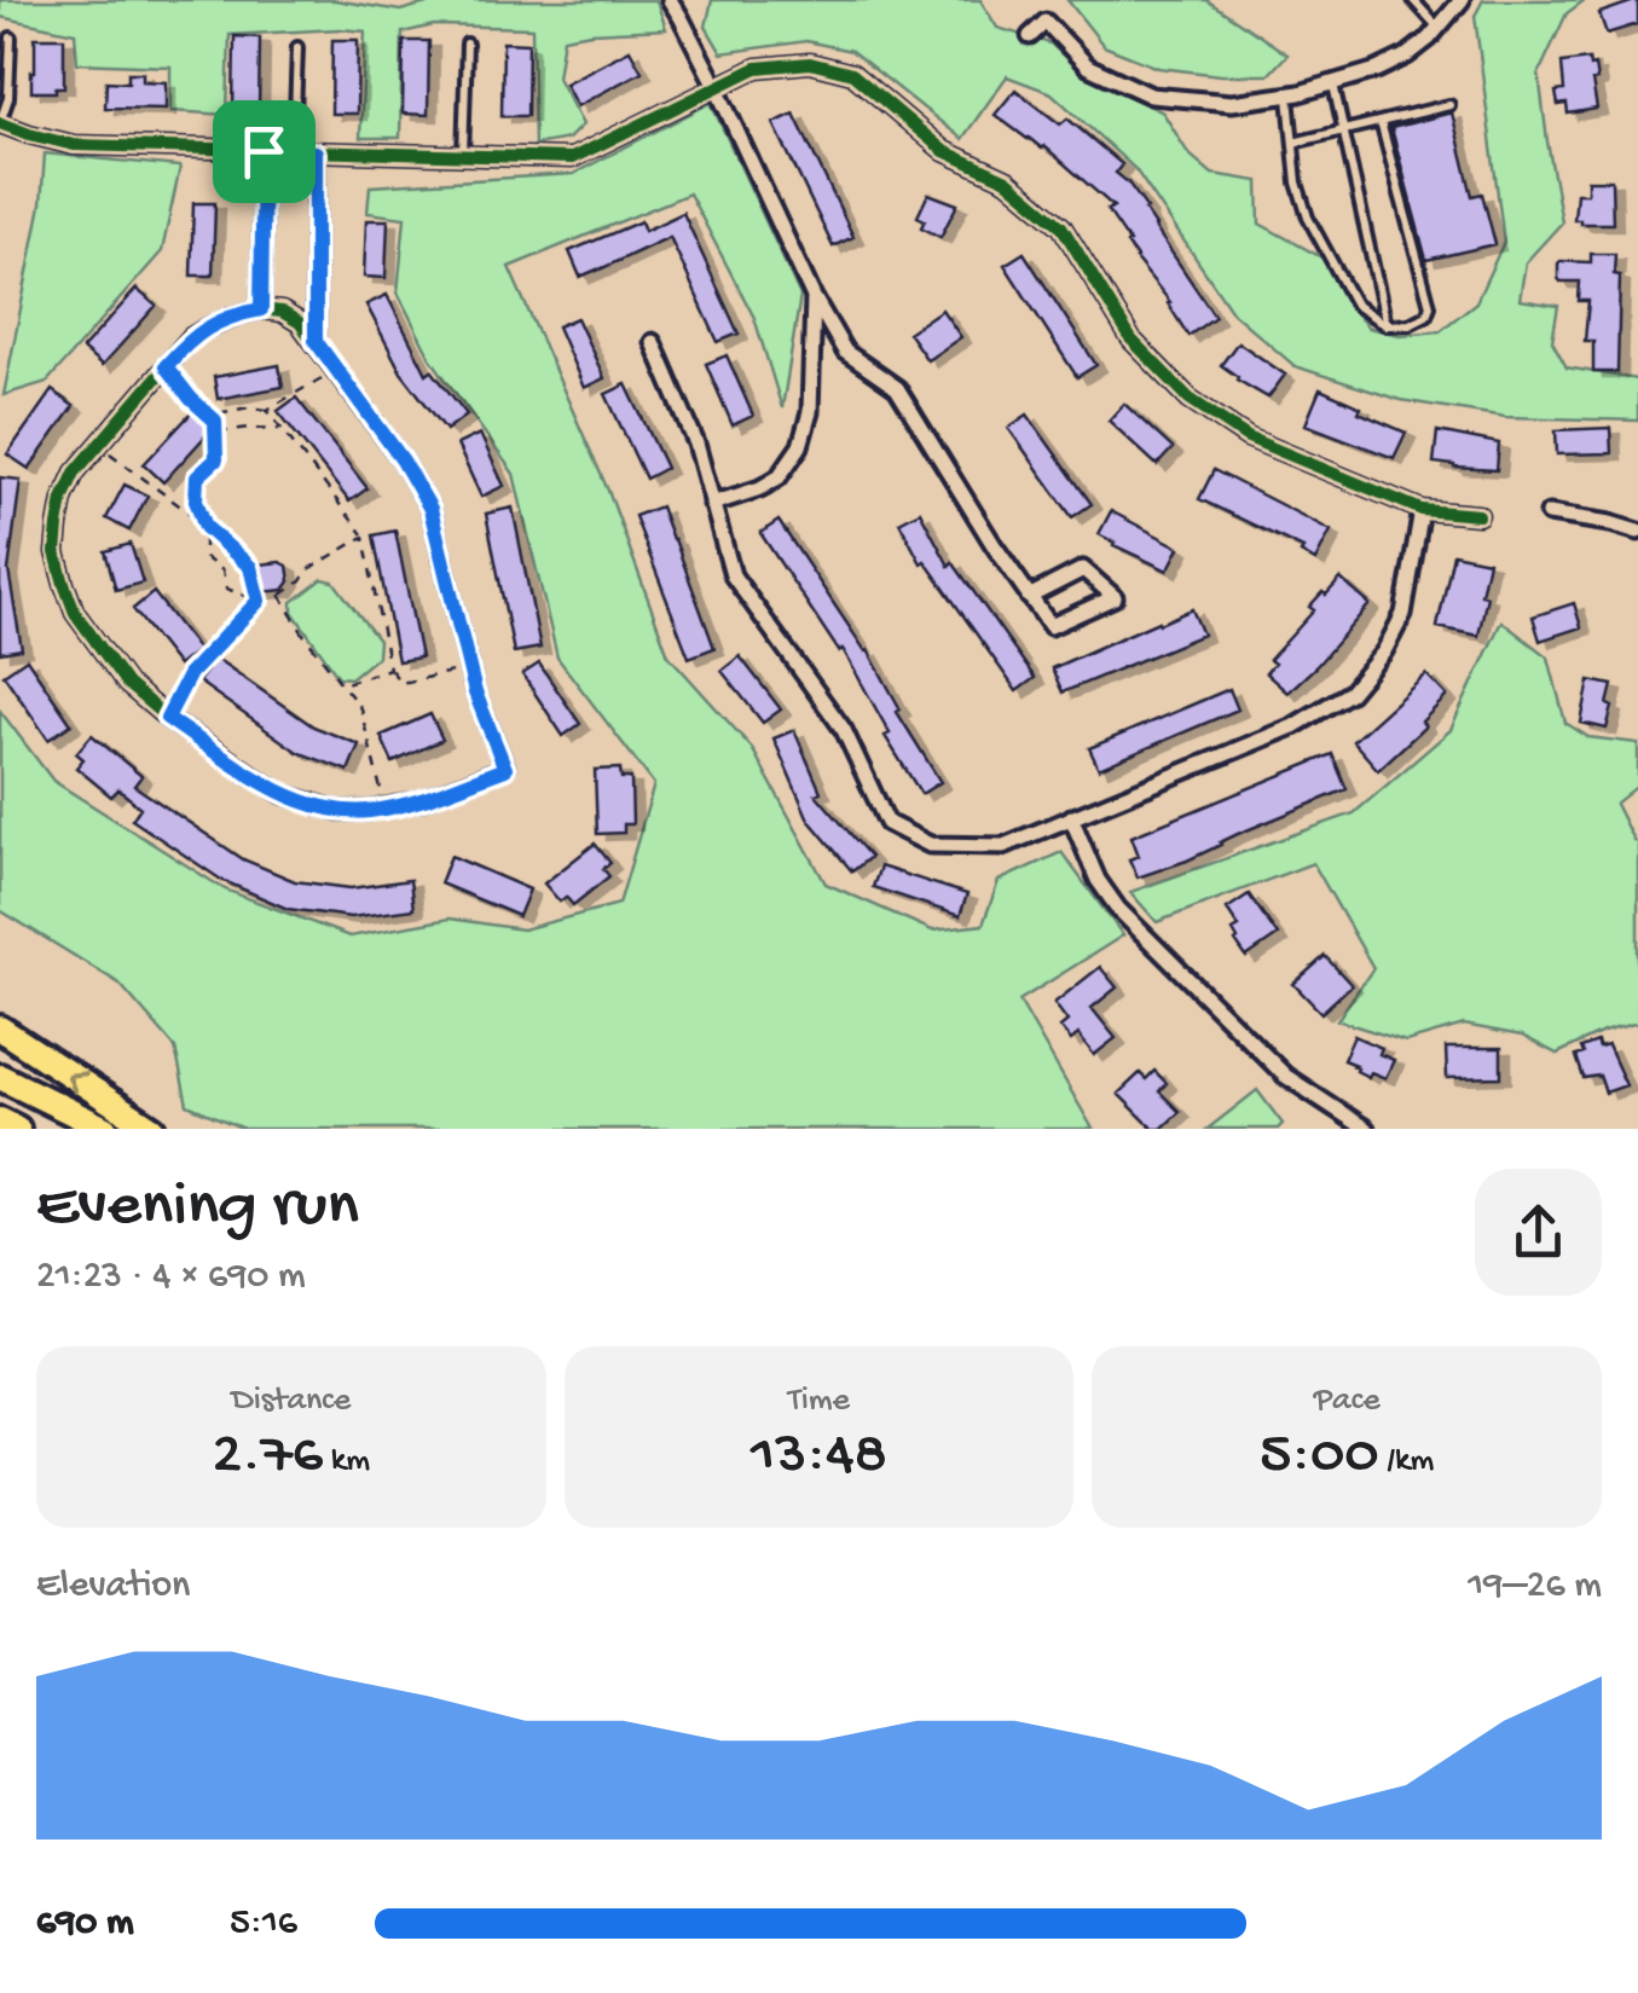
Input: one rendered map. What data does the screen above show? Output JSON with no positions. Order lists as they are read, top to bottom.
{
  "page": {
    "heading": ["Evening run", "21:23 · 4 × 690 m"],
    "stats": [
      ["Distance", "2.76 km"],
      ["Time", "13:48"],
      ["Pace", "5:00 /km"]
    ],
    "chart": ["Elevation", "19–26 m"],
    "list": [
      {
        "name": "690 m",
        "note": "5:16"
      }
    ]
  }
}
